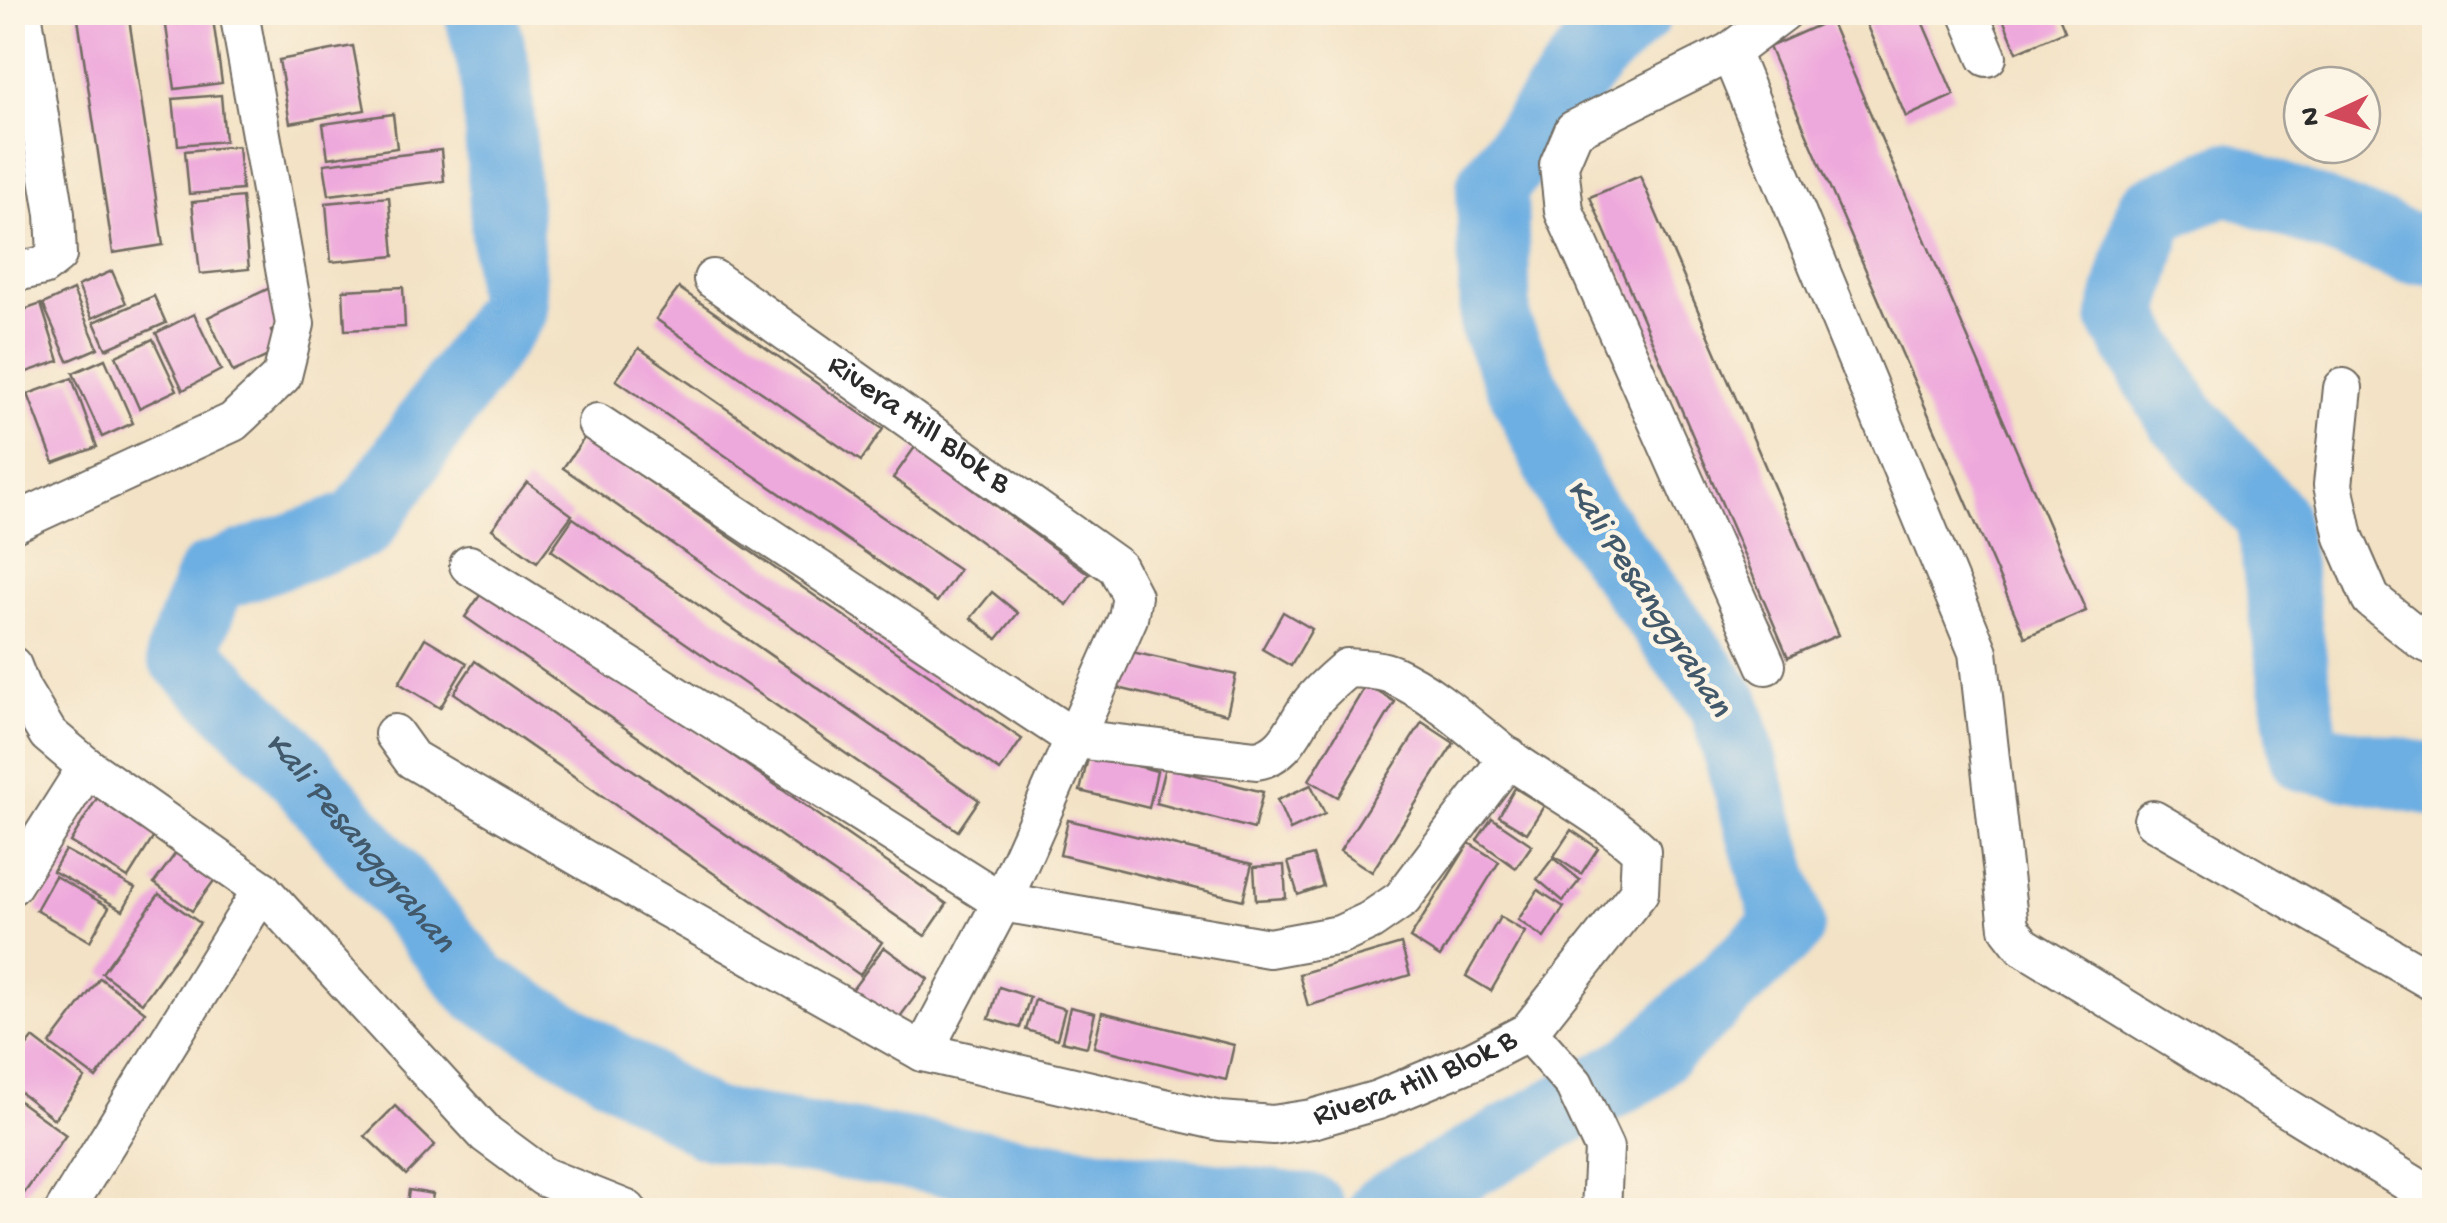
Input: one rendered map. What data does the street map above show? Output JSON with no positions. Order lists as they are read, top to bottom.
{
  "streets": {
    "street": ["Rivera Hill Blok B"]
  },
  "water": ["Kali Pesanggrahan"],
  "north": "left"
}
